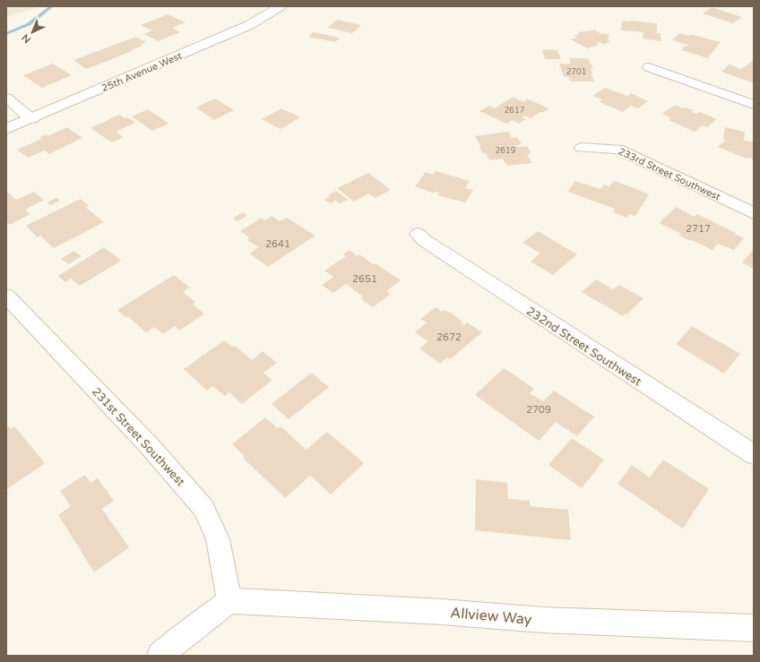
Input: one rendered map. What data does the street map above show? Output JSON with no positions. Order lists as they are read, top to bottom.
{
  "streets": {
    "street": [
      "25th Avenue West",
      "233rd Street Southwest",
      "232nd Street Southwest",
      "231st Street Southwest",
      "Allview Way"
    ]
  },
  "crossings": [
    ["231st Street Southwest", "Allview Way"]
  ],
  "house_numbers": [
    "2701",
    "2617",
    "2619",
    "2717",
    "2641",
    "2651",
    "2672",
    "2709"
  ],
  "north": "bottom left"
}
